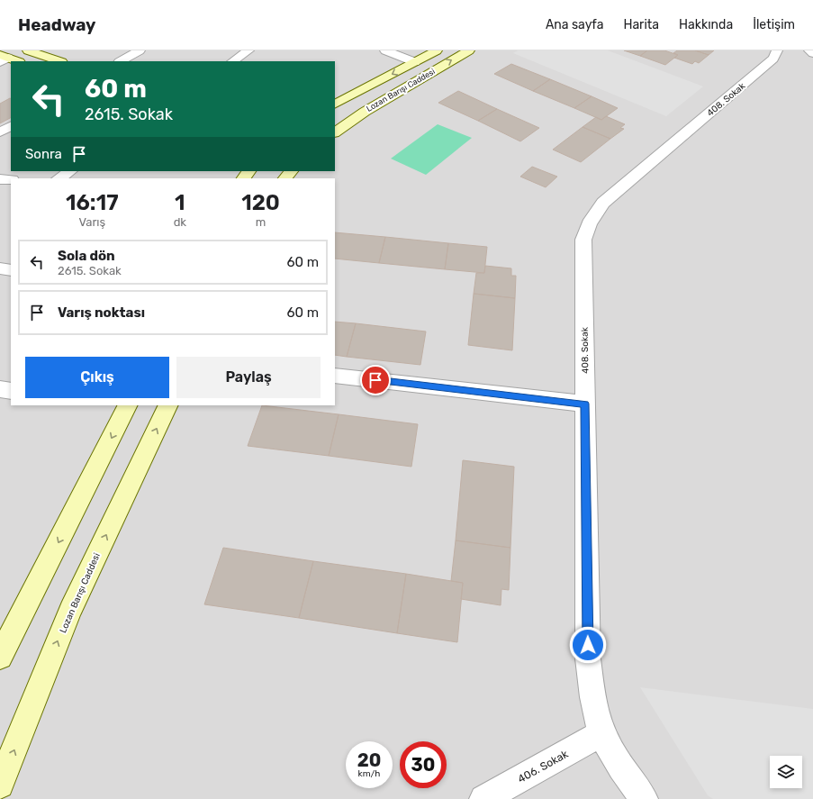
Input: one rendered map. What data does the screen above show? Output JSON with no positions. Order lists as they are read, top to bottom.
{
  "streets": {
    "main road": ["Lozan Barışı Caddesi"],
    "street": ["408. Sokak", "406. Sokak"]
  },
  "crossings": [
    ["408. Sokak", "406. Sokak"]
  ],
  "page": {
    "header": "Headway",
    "nav": [
      "Ana sayfa",
      "Harita",
      "Hakkında",
      "İletişim"
    ],
    "turn": ["60 m", "2615. Sokak"],
    "then": "Sonra",
    "eta": [
      "16:17",
      "Varış",
      "1",
      "dk",
      "120",
      "m"
    ],
    "list": [
      {
        "name": "Sola dön",
        "note": "2615. Sokak",
        "value": "60 m"
      },
      {
        "name": "Varış noktası",
        "value": "60 m"
      }
    ],
    "buttons": ["Çıkış", "Paylaş"],
    "speed": "20 km/h",
    "limit": "30"
  }
}
